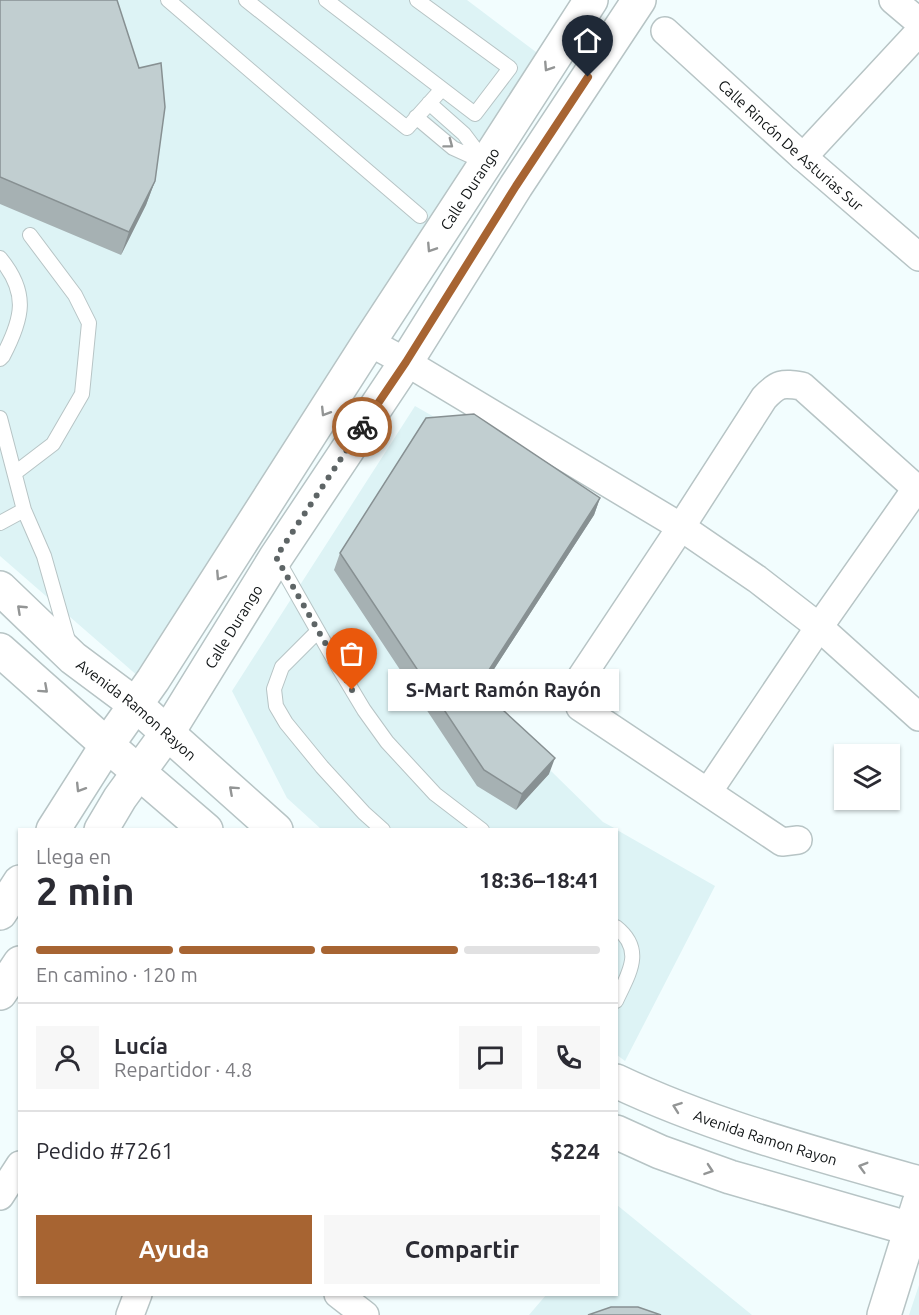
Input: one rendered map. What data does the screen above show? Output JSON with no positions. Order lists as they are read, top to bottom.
{
  "streets": {
    "main road": ["Calle Durango", "Avenida Ramon Rayon"],
    "street": ["Calle Rincón De Asturias Sur"]
  },
  "crossings": [
    ["Calle Durango", "Avenida Ramon Rayon"]
  ],
  "places": ["S-Mart Ramón Rayón"],
  "page": {
    "bubble": "S-Mart Ramón Rayón",
    "heading": ["2 min", "Llega en", "18:36–18:41"],
    "panel": [
      "Lucía",
      "Repartidor · 4.8",
      "Pedido #7261",
      "$224"
    ],
    "bar": "En camino · 120 m",
    "buttons": ["Ayuda", "Compartir"]
  }
}
